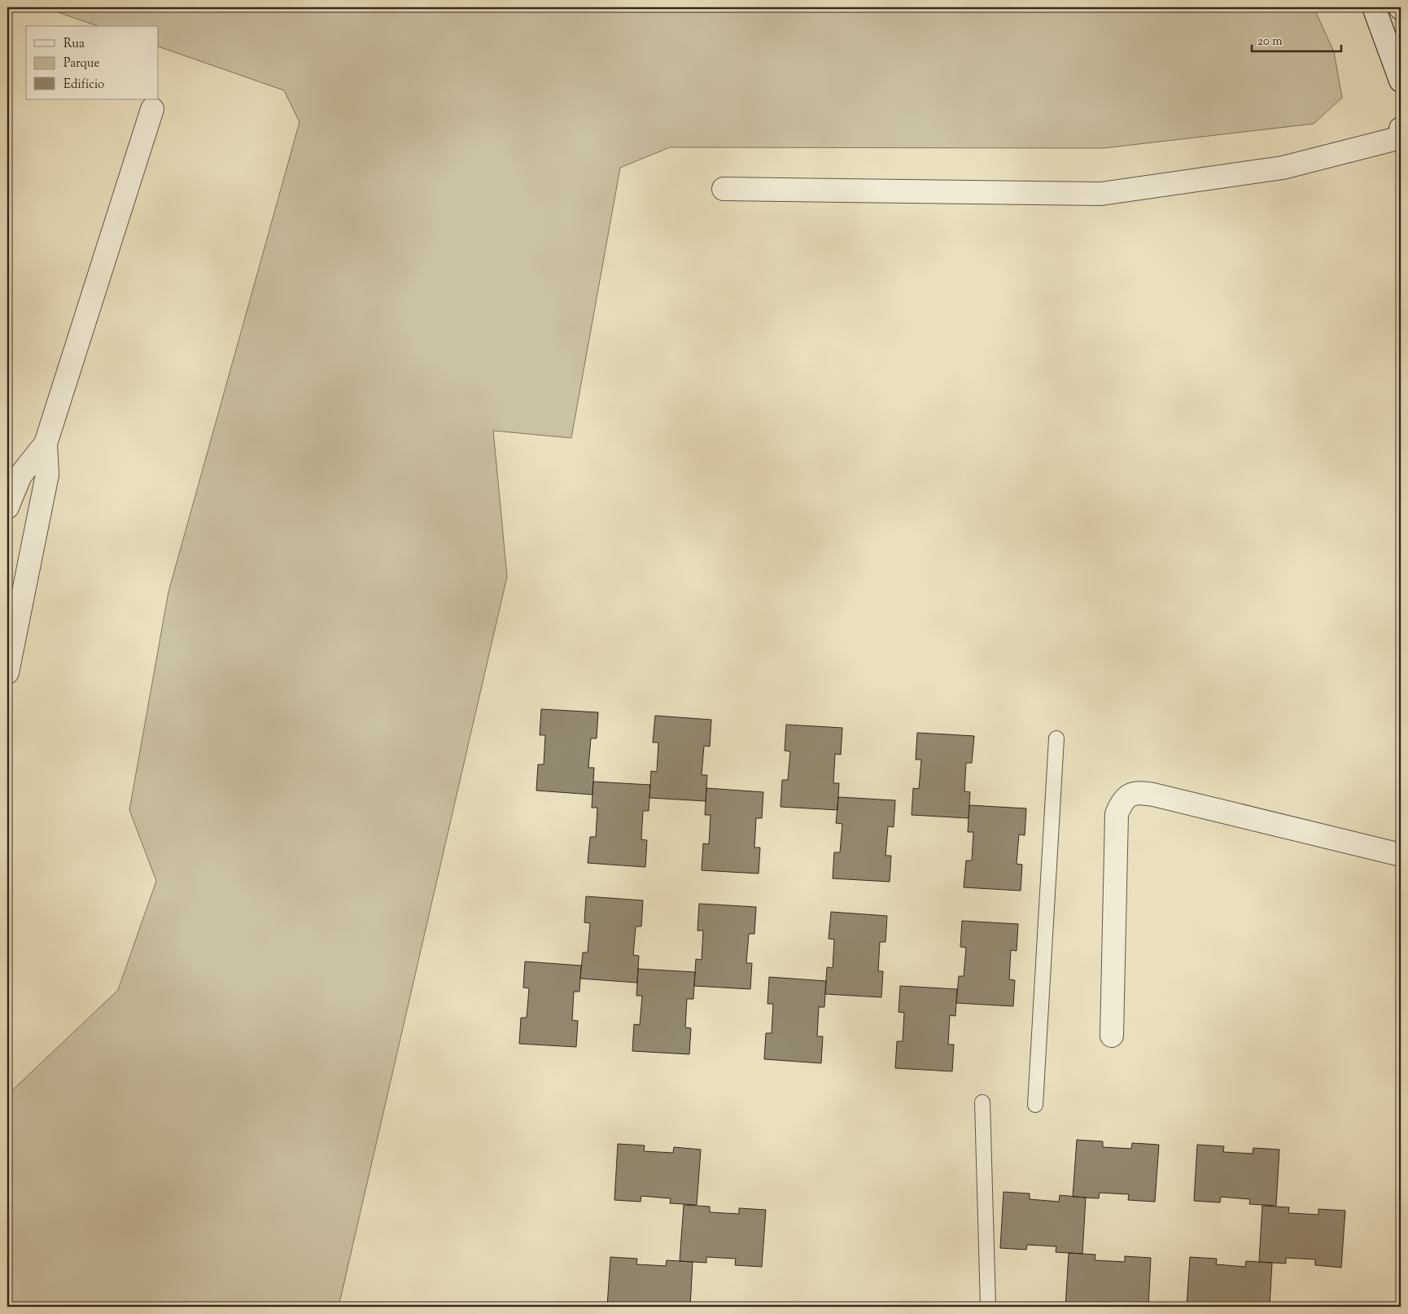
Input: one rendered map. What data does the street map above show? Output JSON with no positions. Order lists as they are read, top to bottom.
{
  "legend": ["Rua", "Parque", "Edifício"],
  "scale_bar": "20 m"
}
